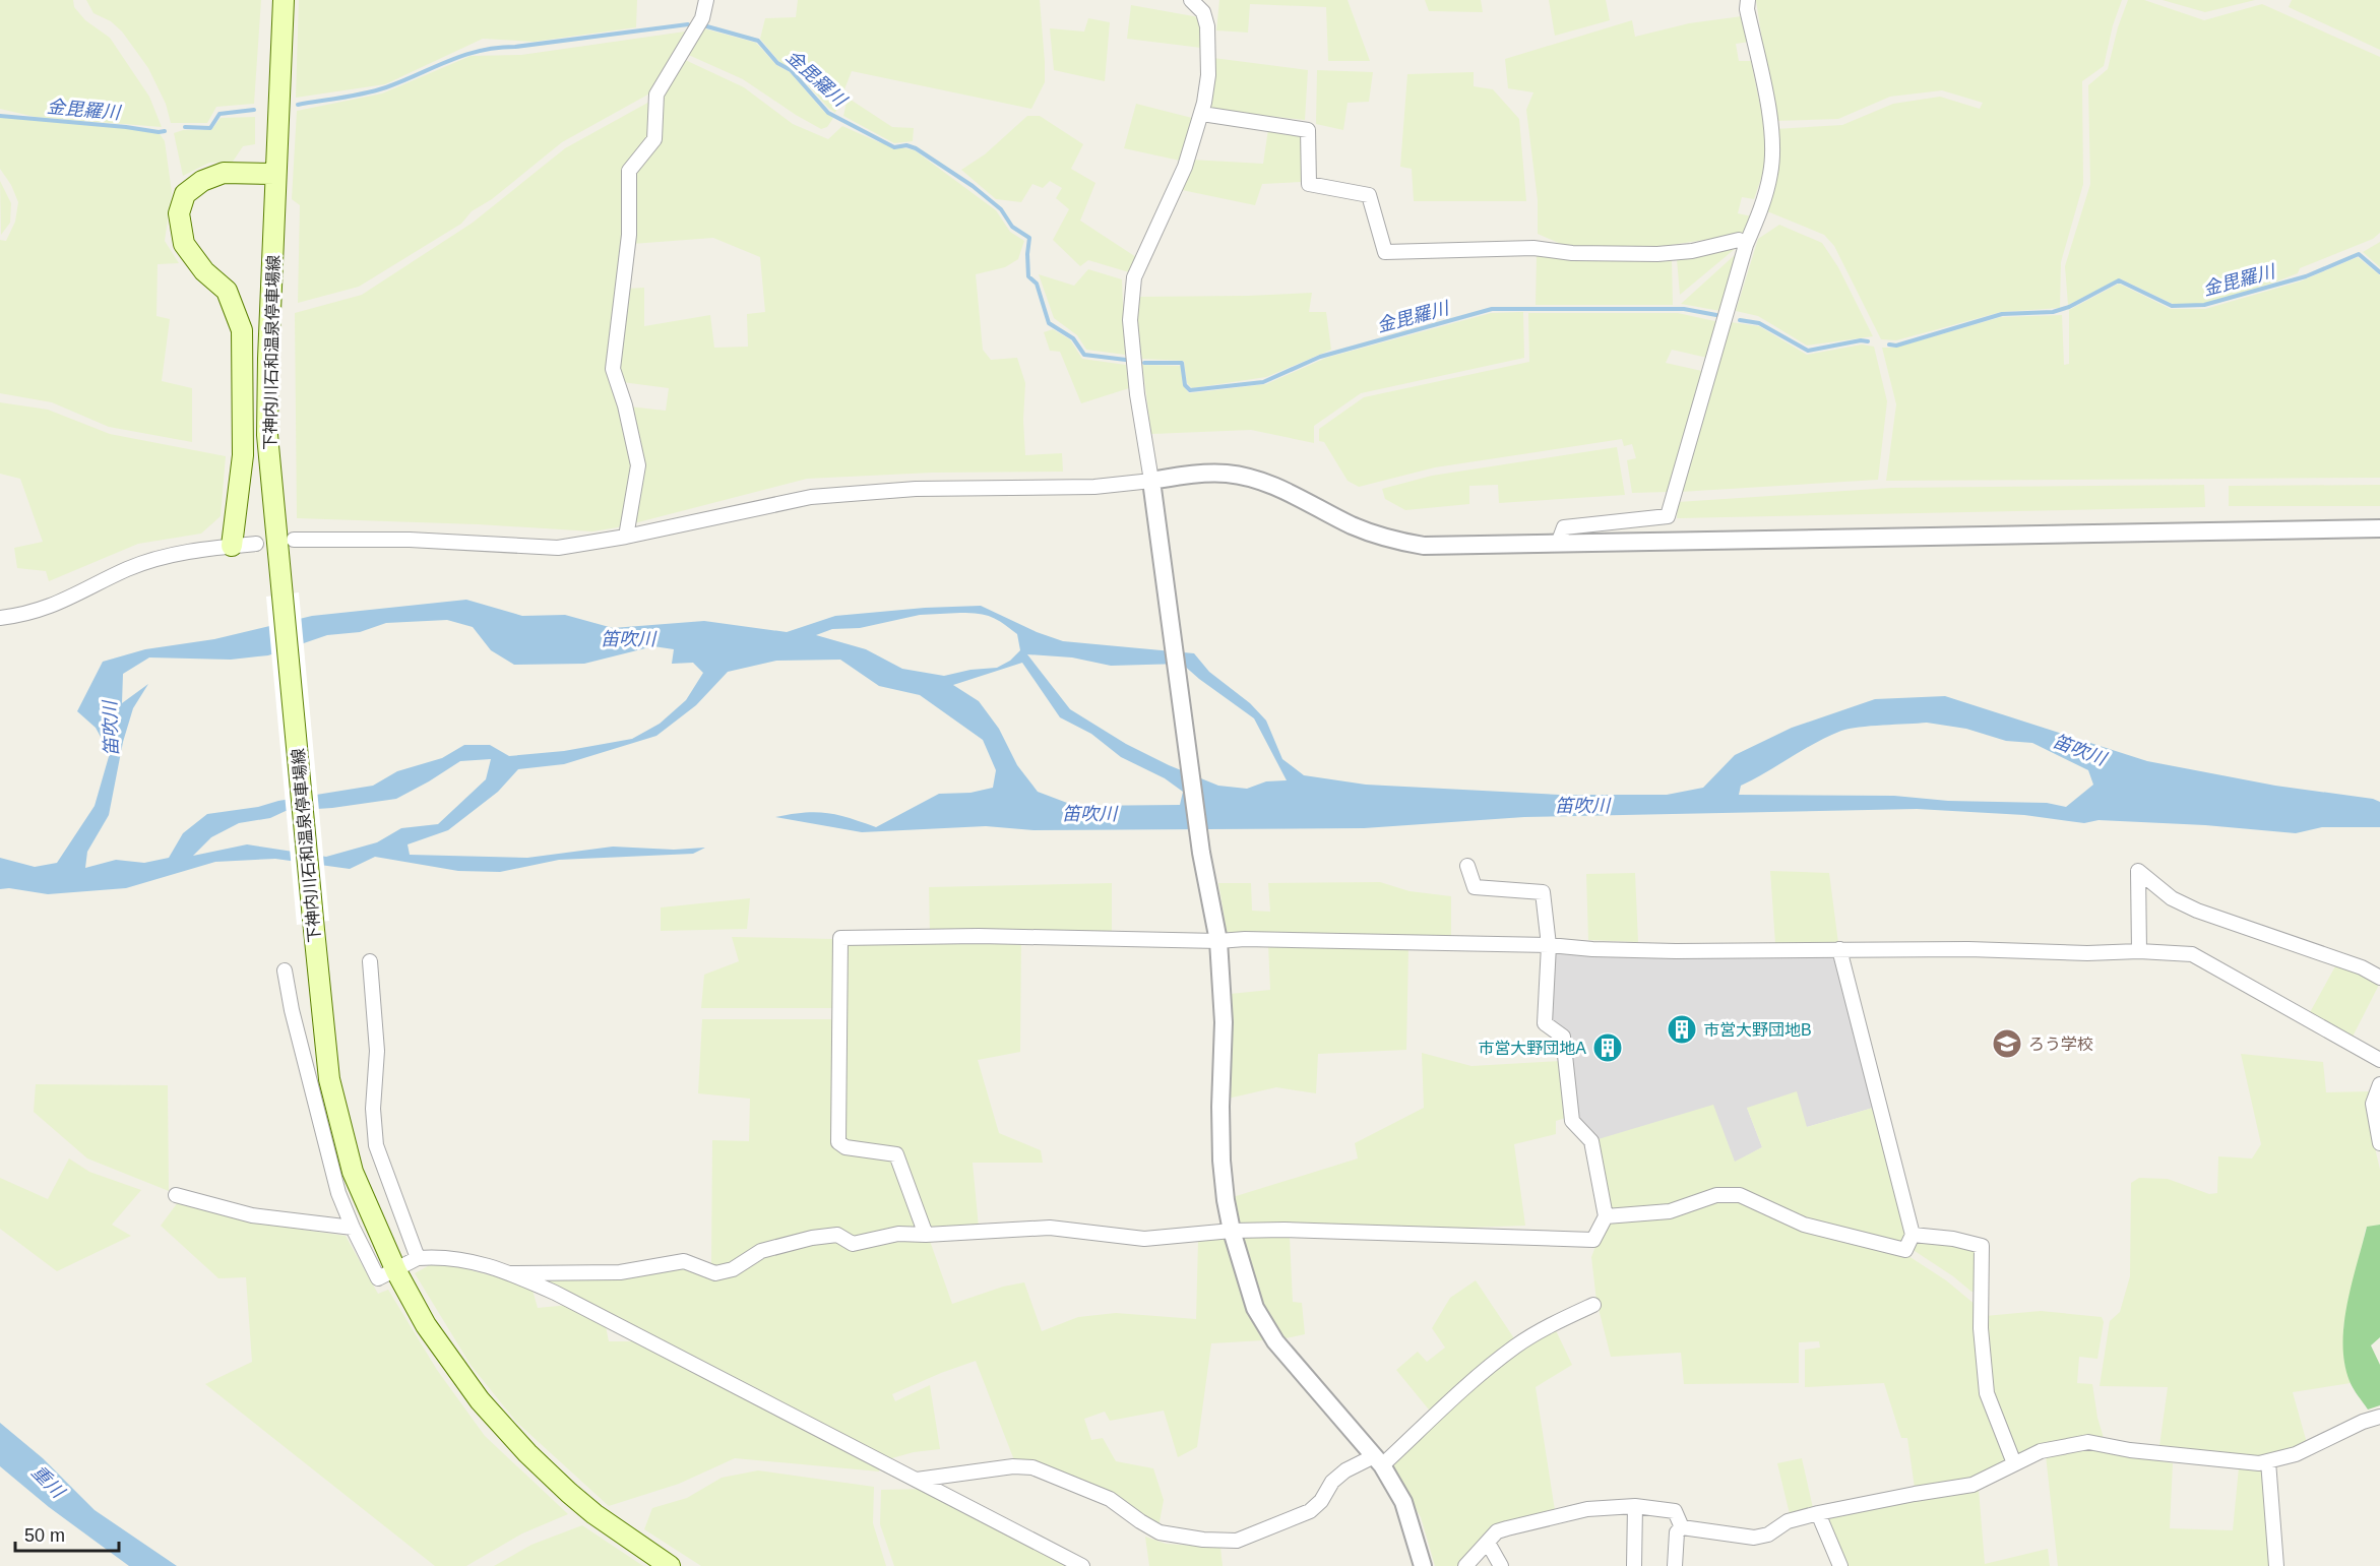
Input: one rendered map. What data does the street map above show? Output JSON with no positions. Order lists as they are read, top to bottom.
{
  "streets": {
    "main road": ["下神内川石和温泉停車場線"]
  },
  "water": ["金毘羅川", "笛吹川", "重川"],
  "places": {
    "building": ["市営大野団地B", "市営大野団地A"],
    "school or university": ["ろう学校"]
  },
  "scale_bar": "50 m"
}
